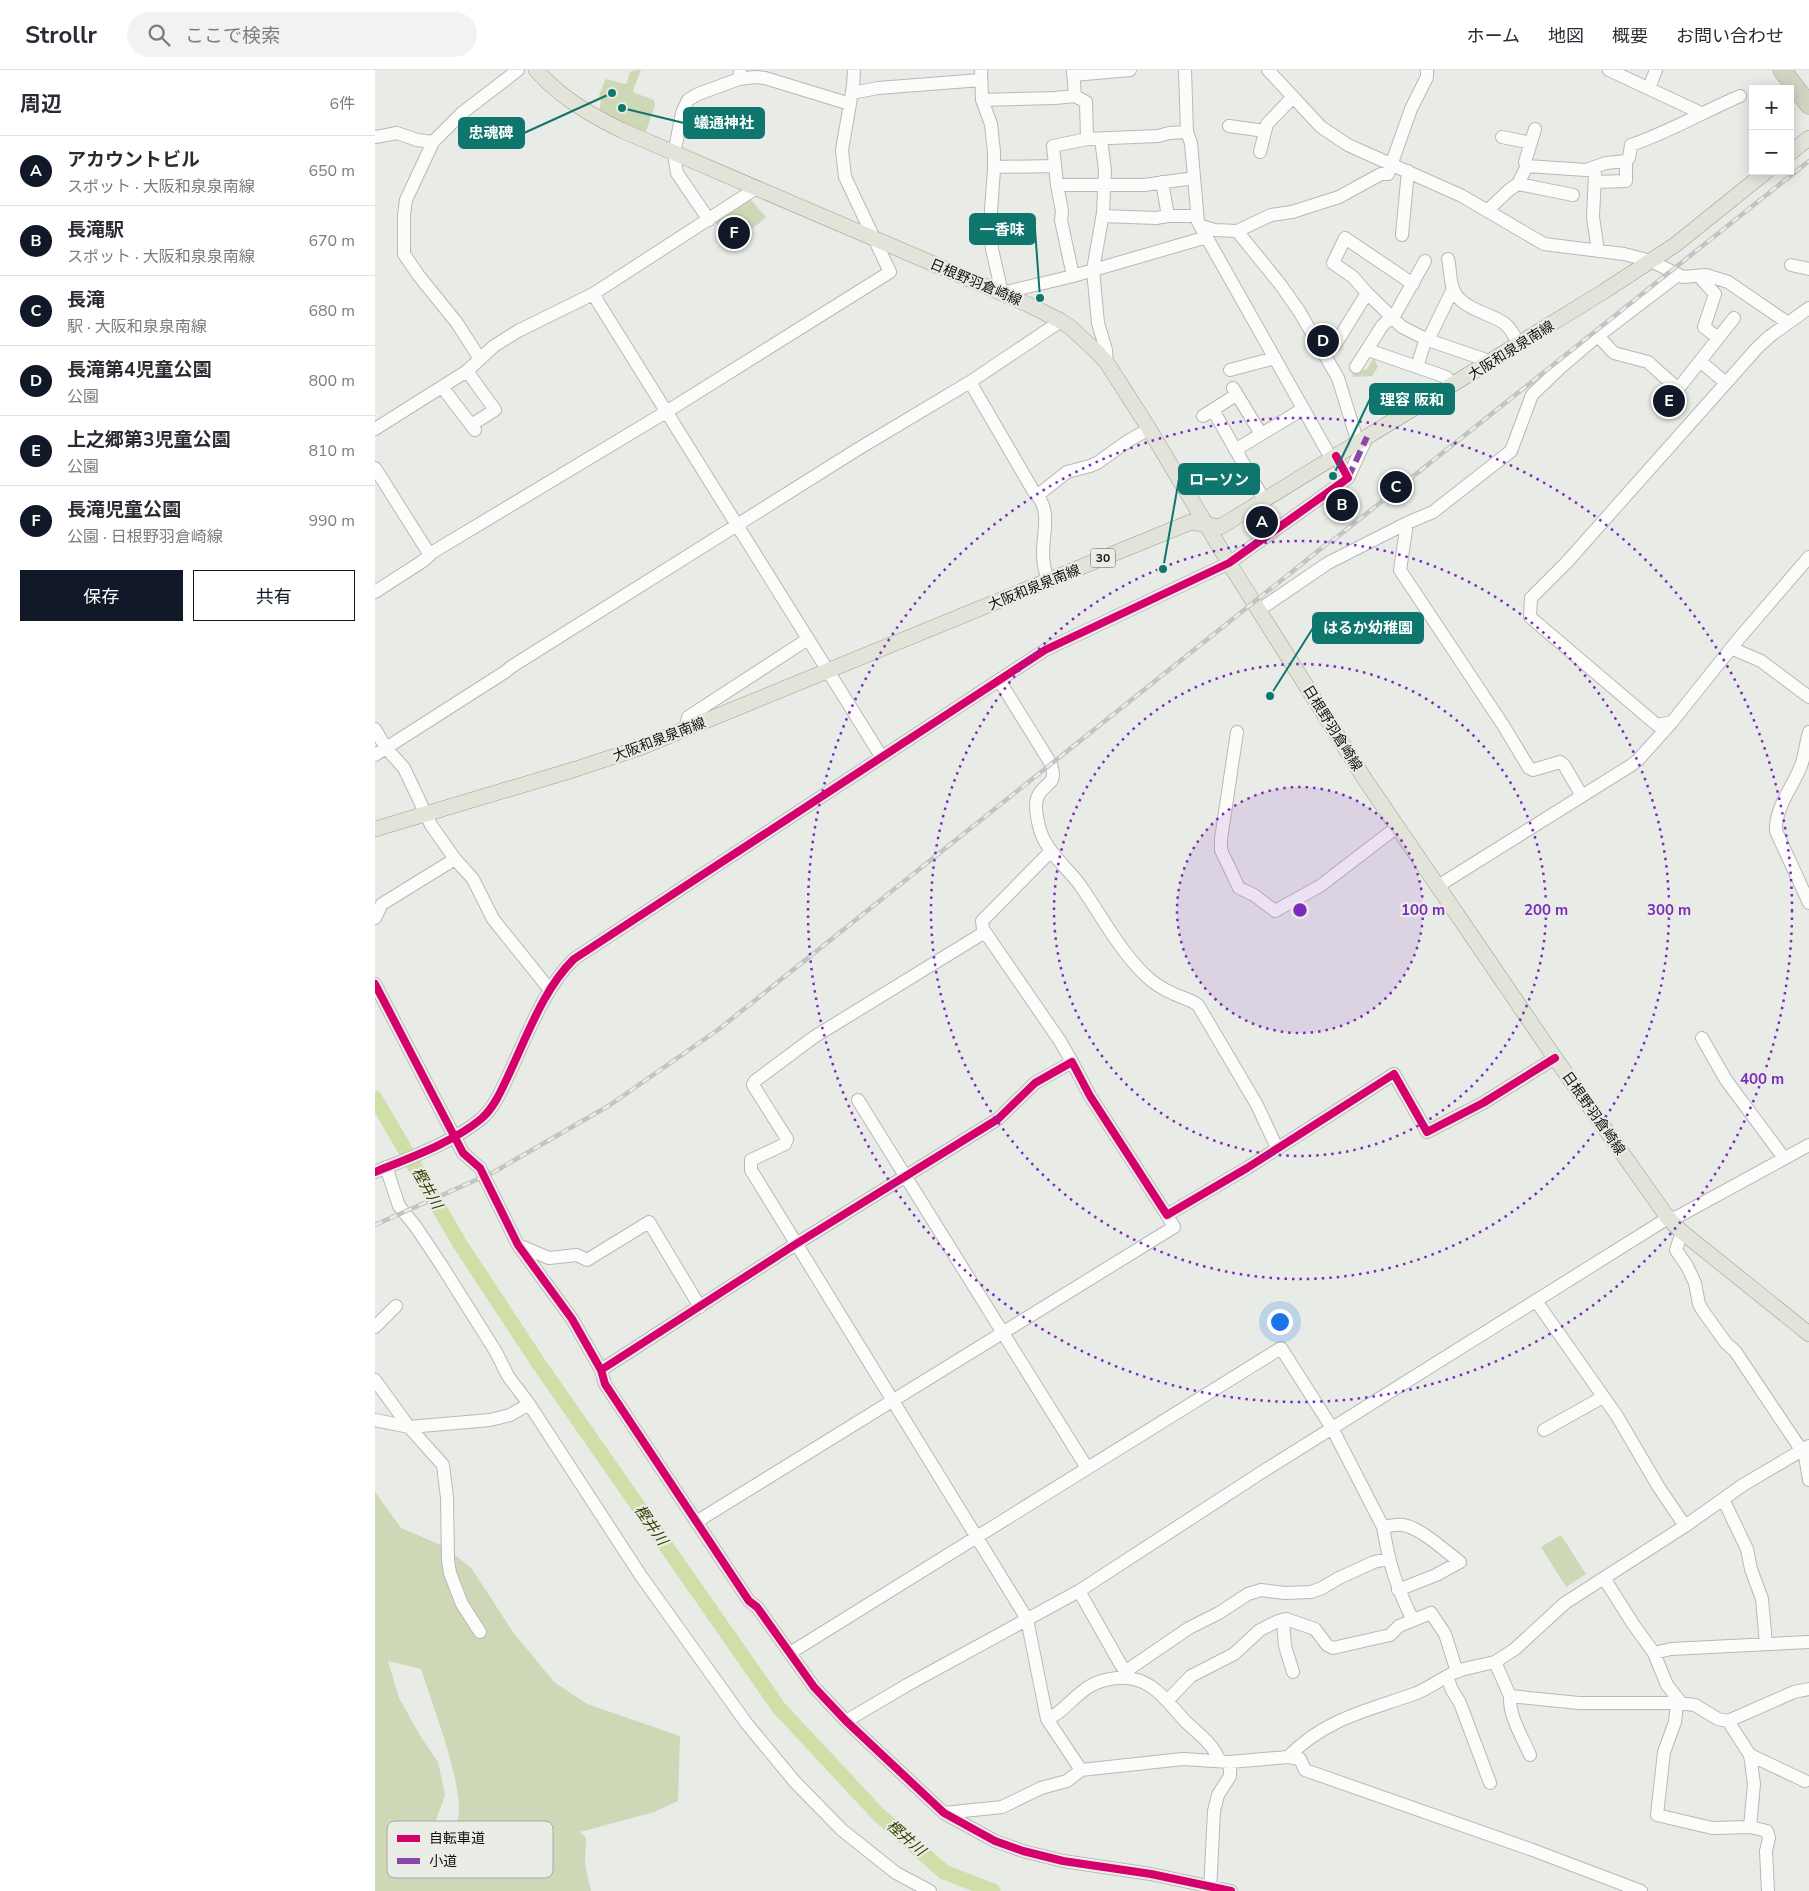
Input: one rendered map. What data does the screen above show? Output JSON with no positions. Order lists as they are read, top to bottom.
{
  "streets": {
    "main road": ["日根野羽倉崎線", "大阪和泉泉南線", "30"]
  },
  "crossings": [
    ["日根野羽倉崎線", "大阪和泉泉南線"]
  ],
  "water": ["樫井川"],
  "places": [
    "忠魂碑",
    "蟻通神社",
    "一香味",
    "理容 阪和",
    "ローソン",
    "はるか幼稚園"
  ],
  "legend": ["自転車道", "小道"],
  "page": {
    "header": "Strollr",
    "search": "ここで検索",
    "nav": [
      "ホーム",
      "地図",
      "概要",
      "お問い合わせ"
    ],
    "heading": ["周辺", "6件"],
    "map_buttons": ["+", "−"],
    "list": [
      {
        "mark": "A",
        "name": "アカウントビル",
        "note": "スポット · 大阪和泉泉南線",
        "value": "650 m"
      },
      {
        "mark": "B",
        "name": "長滝駅",
        "note": "スポット · 大阪和泉泉南線",
        "value": "670 m"
      },
      {
        "mark": "C",
        "name": "長滝",
        "note": "駅 · 大阪和泉泉南線",
        "value": "680 m"
      },
      {
        "mark": "D",
        "name": "長滝第4児童公園",
        "note": "公園",
        "value": "800 m"
      },
      {
        "mark": "E",
        "name": "上之郷第3児童公園",
        "note": "公園",
        "value": "810 m"
      },
      {
        "mark": "F",
        "name": "長滝児童公園",
        "note": "公園 · 日根野羽倉崎線",
        "value": "990 m"
      }
    ],
    "pins": [
      "F",
      "D",
      "E",
      "C",
      "B",
      "A"
    ],
    "buttons": ["保存", "共有"]
  },
  "rings": [
    "100 m",
    "200 m",
    "300 m",
    "400 m"
  ]
}
